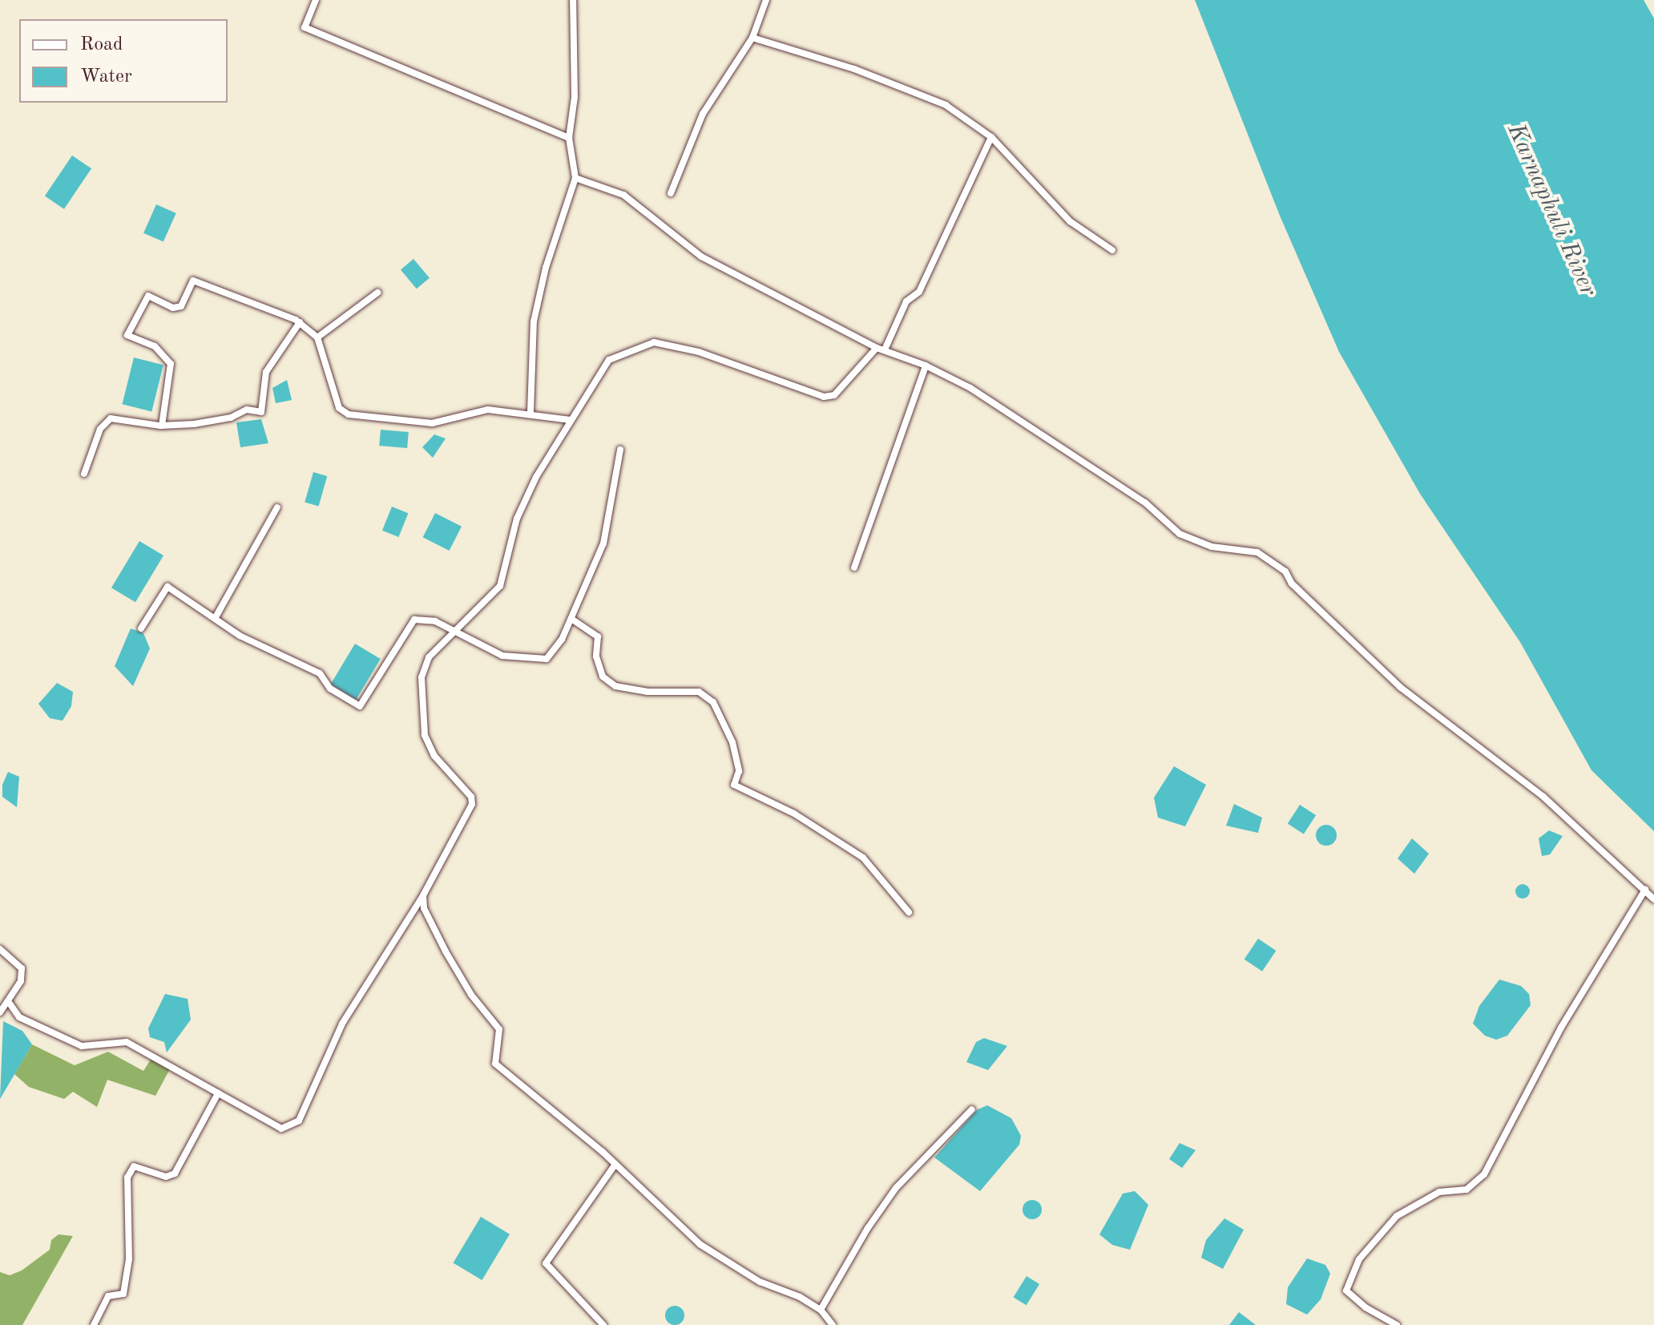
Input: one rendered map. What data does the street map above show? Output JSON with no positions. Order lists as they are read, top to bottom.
{
  "water": ["Karnaphuli River"],
  "legend": ["Road", "Water"]
}
